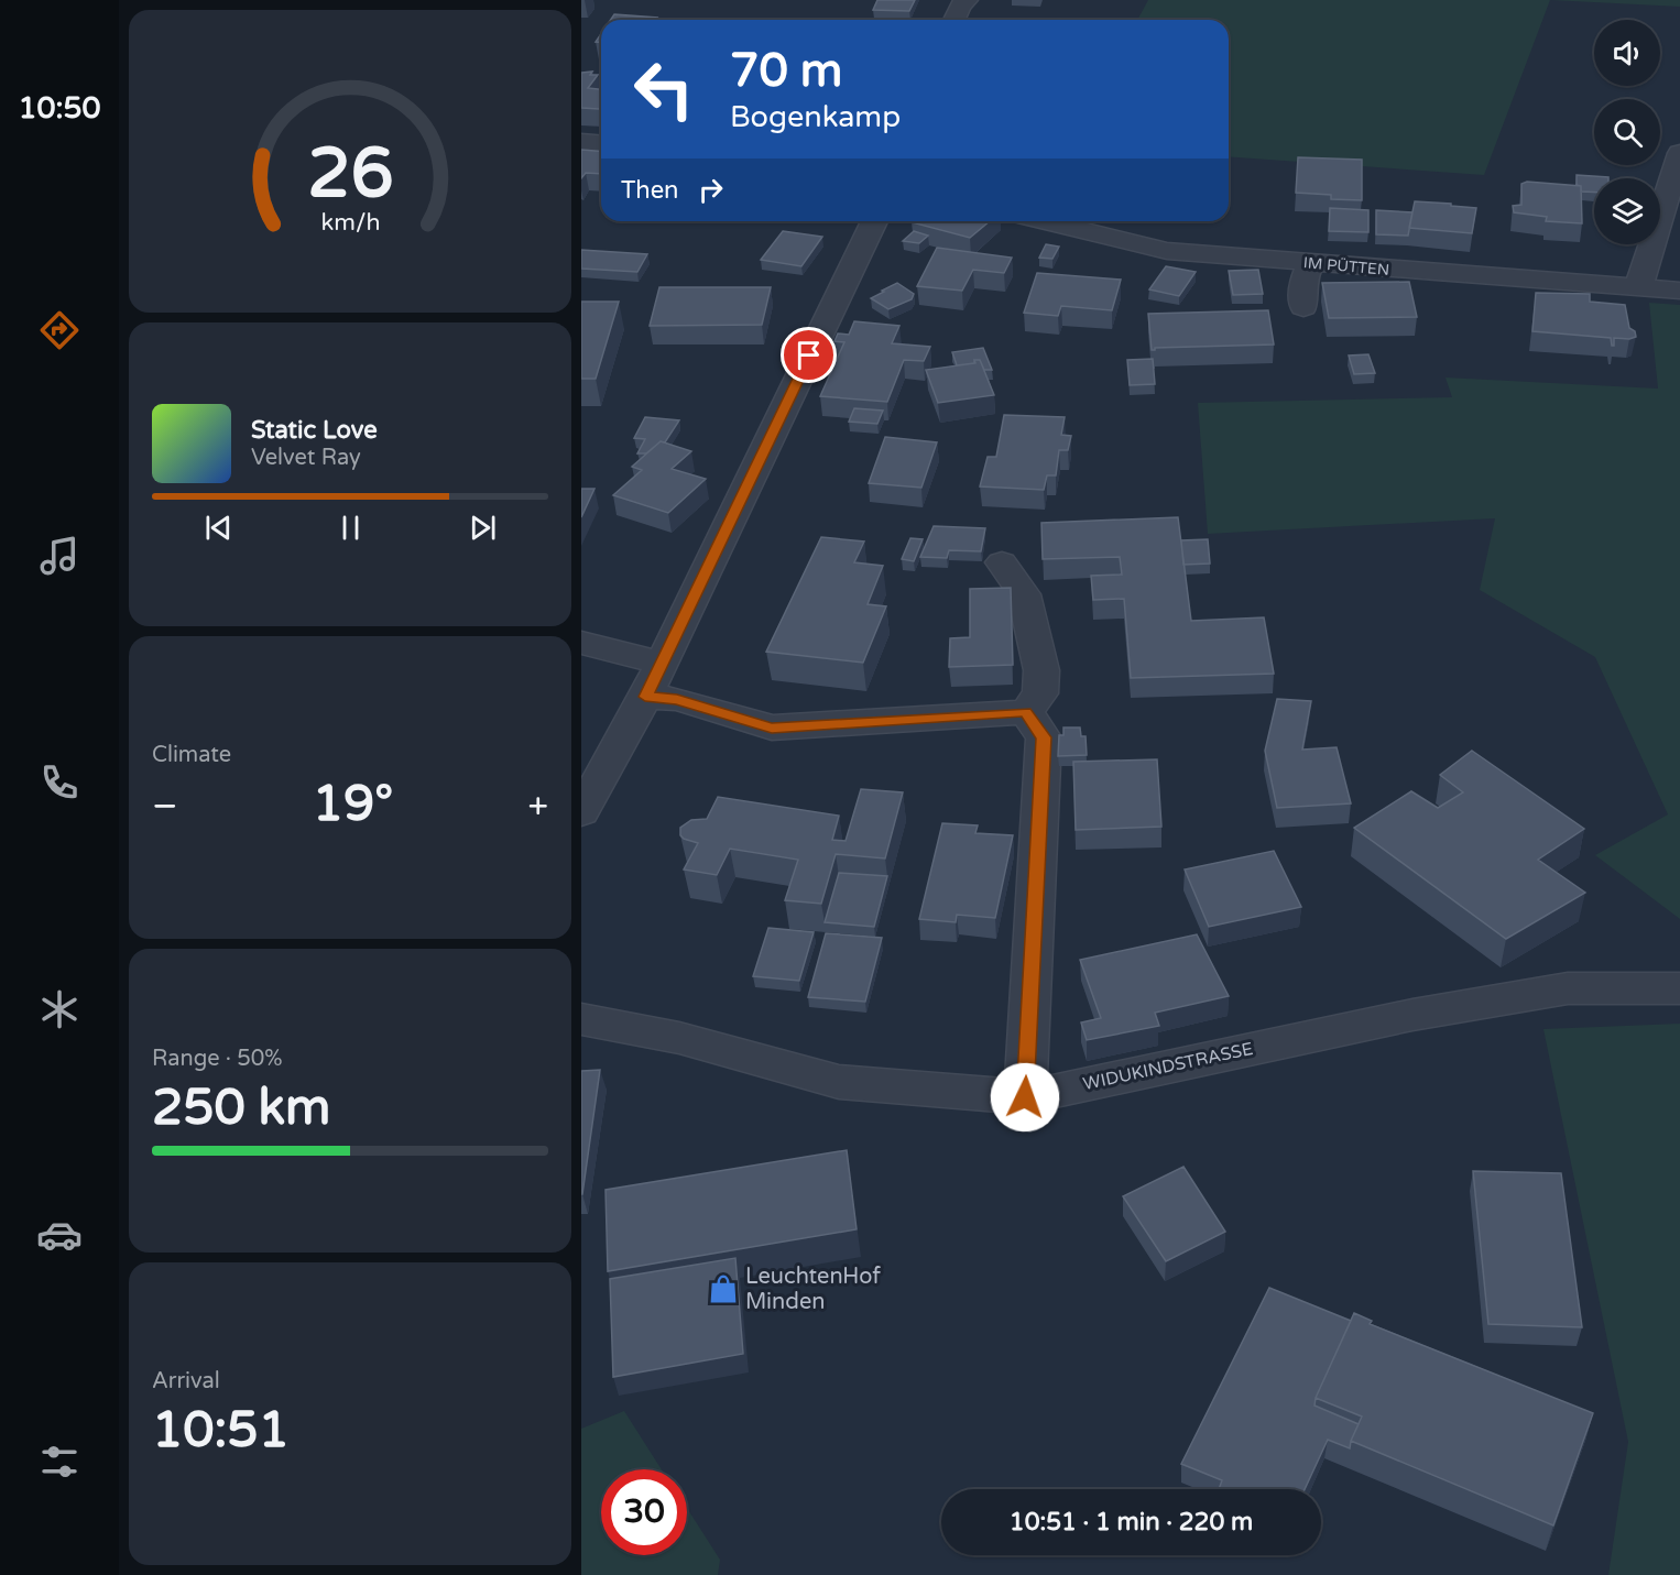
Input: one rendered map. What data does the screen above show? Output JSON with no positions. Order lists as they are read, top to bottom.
{
  "streets": {
    "street": ["IM PÜTTEN", "WIDUKINDSTRASSE"]
  },
  "places": {
    "shop": ["LeuchtenHof Minden"]
  },
  "page": {
    "tabs": "10:50",
    "turn": ["70 m", "Bogenkamp"],
    "then": "Then",
    "song": ["Static Love", "Velvet Ray"],
    "tile": [
      "Climate",
      ["Range · 50%", "250 km"],
      ["Arrival", "10:51"]
    ],
    "heat": ["−", "19°", "+"],
    "limit": "30",
    "trip": "10:51 · 1 min · 220 m",
    "gauge": ["26", "km/h"]
  }
}
